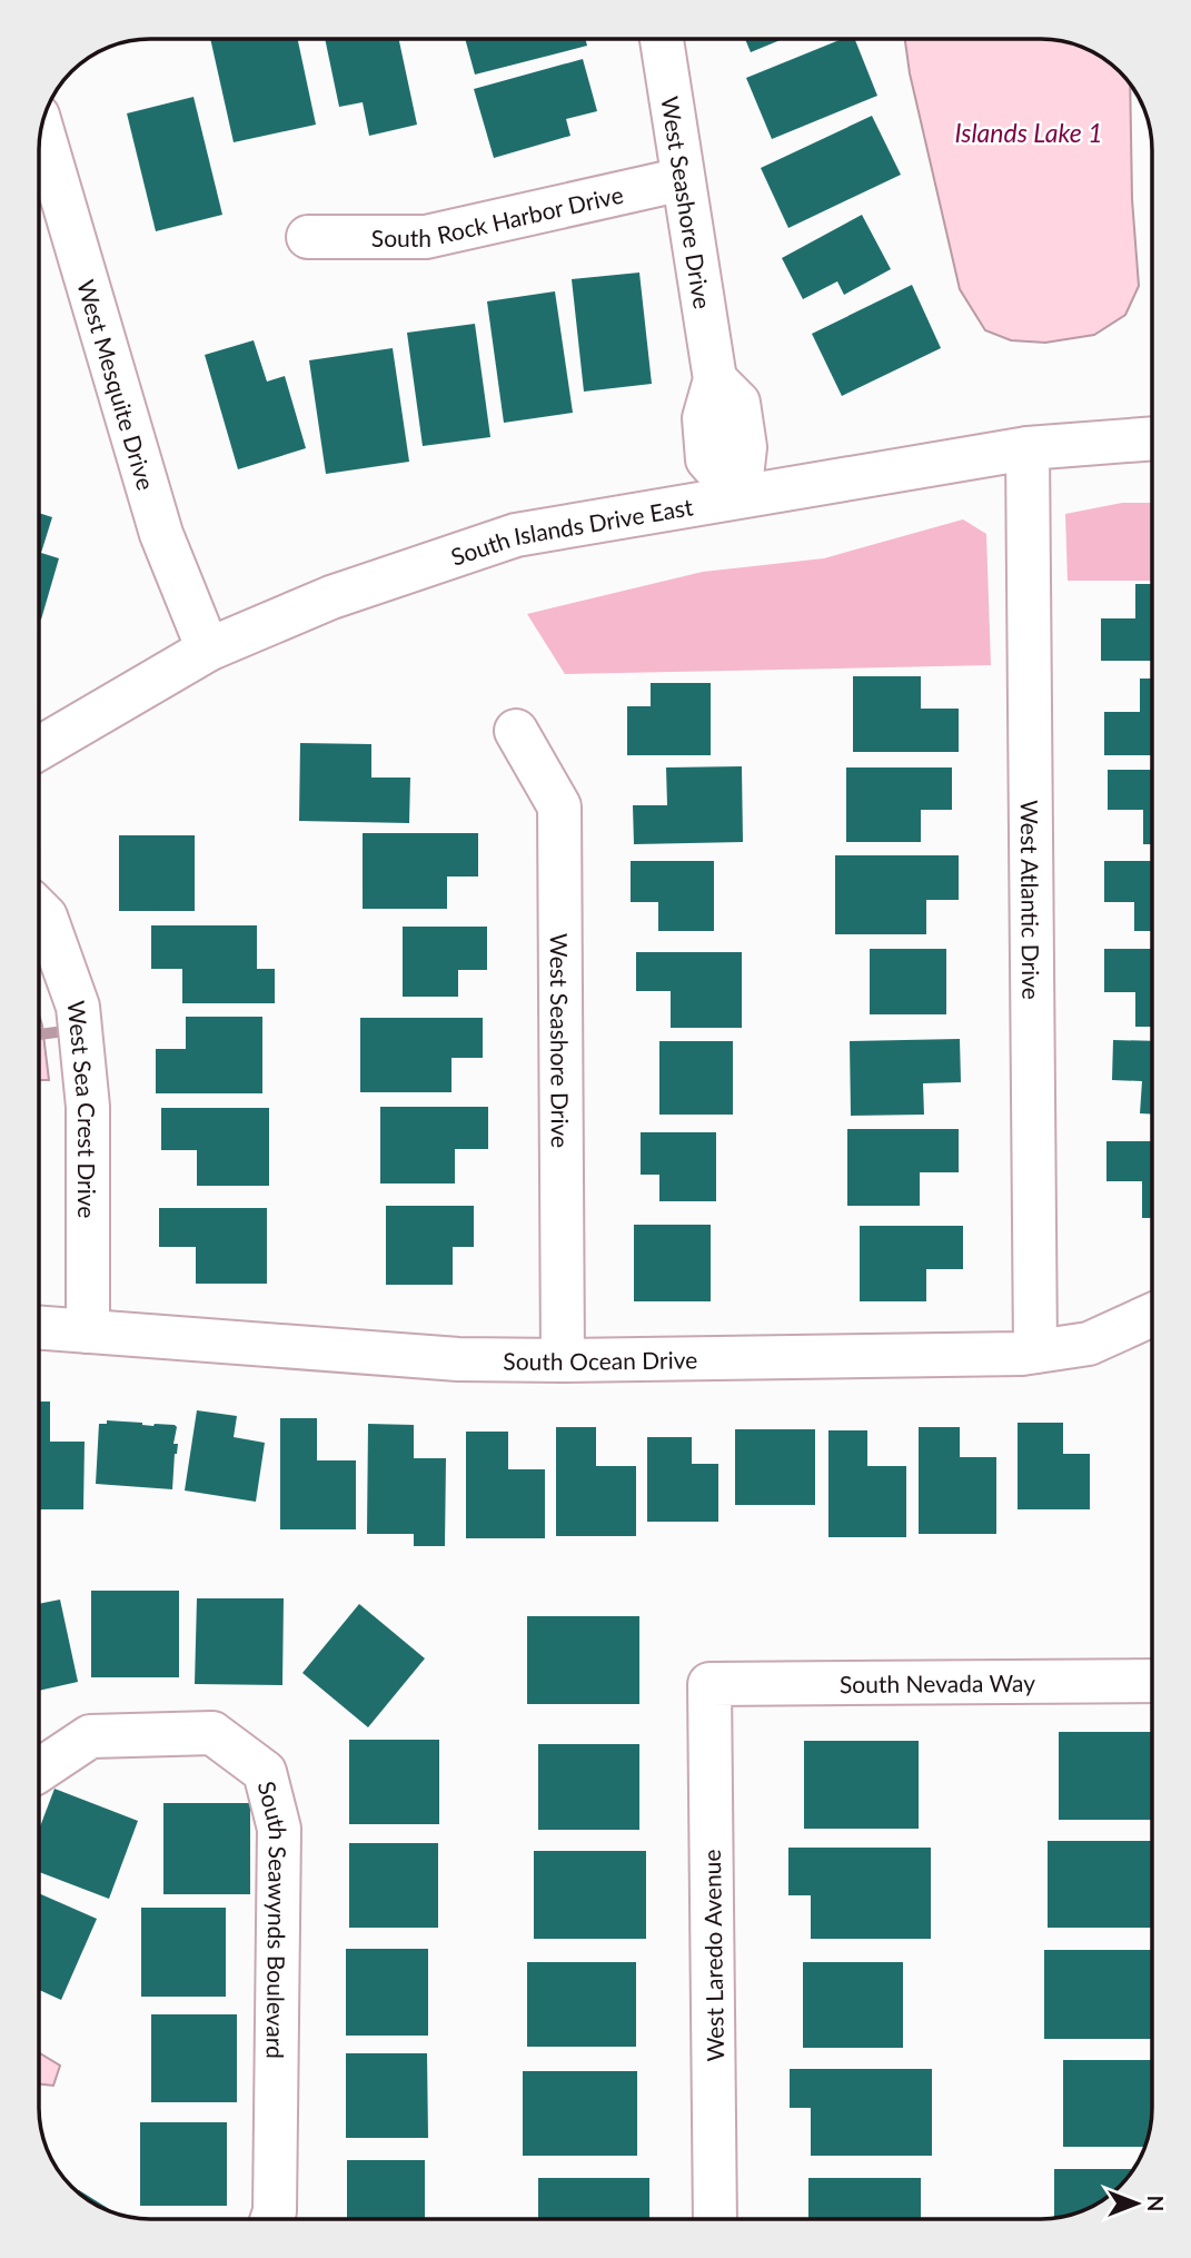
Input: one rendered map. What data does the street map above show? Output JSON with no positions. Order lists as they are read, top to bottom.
{
  "streets": {
    "street": [
      "West Seashore Drive",
      "South Rock Harbor Drive",
      "West Mesquite Drive",
      "South Islands Drive East",
      "West Atlantic Drive",
      "West Sea Crest Drive",
      "South Ocean Drive",
      "South Nevada Way",
      "South Seawynds Boulevard",
      "West Laredo Avenue"
    ]
  },
  "crossings": [
    ["West Seashore Drive", "South Rock Harbor Drive"],
    ["West Seashore Drive", "South Islands Drive East"],
    ["West Seashore Drive", "South Ocean Drive"],
    ["West Mesquite Drive", "South Islands Drive East"],
    ["South Islands Drive East", "West Atlantic Drive"],
    ["West Atlantic Drive", "South Ocean Drive"],
    ["West Sea Crest Drive", "South Ocean Drive"],
    ["South Nevada Way", "West Laredo Avenue"]
  ],
  "water": ["Islands Lake 1"],
  "north": "right"
}
